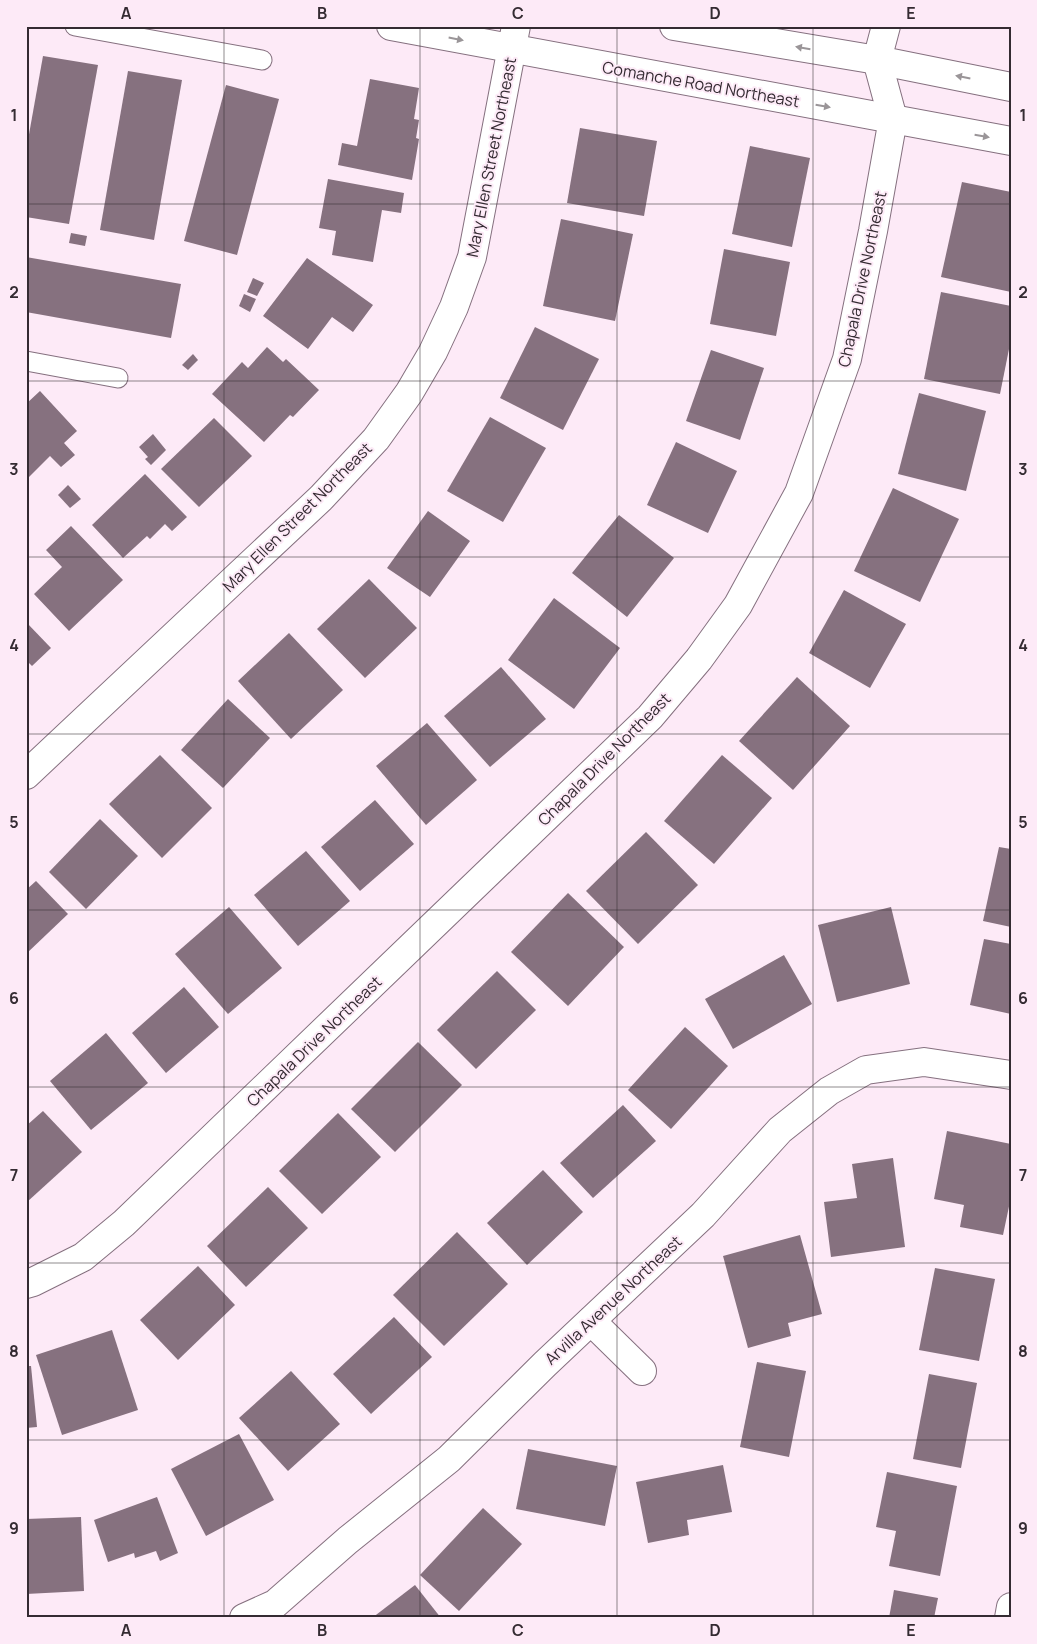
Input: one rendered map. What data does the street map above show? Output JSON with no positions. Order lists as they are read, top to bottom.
{
  "streets": {
    "street": [
      "Comanche Road Northeast",
      "Mary Ellen Street Northeast",
      "Chapala Drive Northeast",
      "Arvilla Avenue Northeast"
    ]
  },
  "crossings": [
    ["Comanche Road Northeast", "Mary Ellen Street Northeast"],
    ["Comanche Road Northeast", "Chapala Drive Northeast"]
  ],
  "grid": {
    "columns": [
      "A",
      "B",
      "C",
      "D",
      "E"
    ],
    "rows": [
      "1",
      "2",
      "3",
      "4",
      "5",
      "6",
      "7",
      "8",
      "9"
    ]
  }
}
